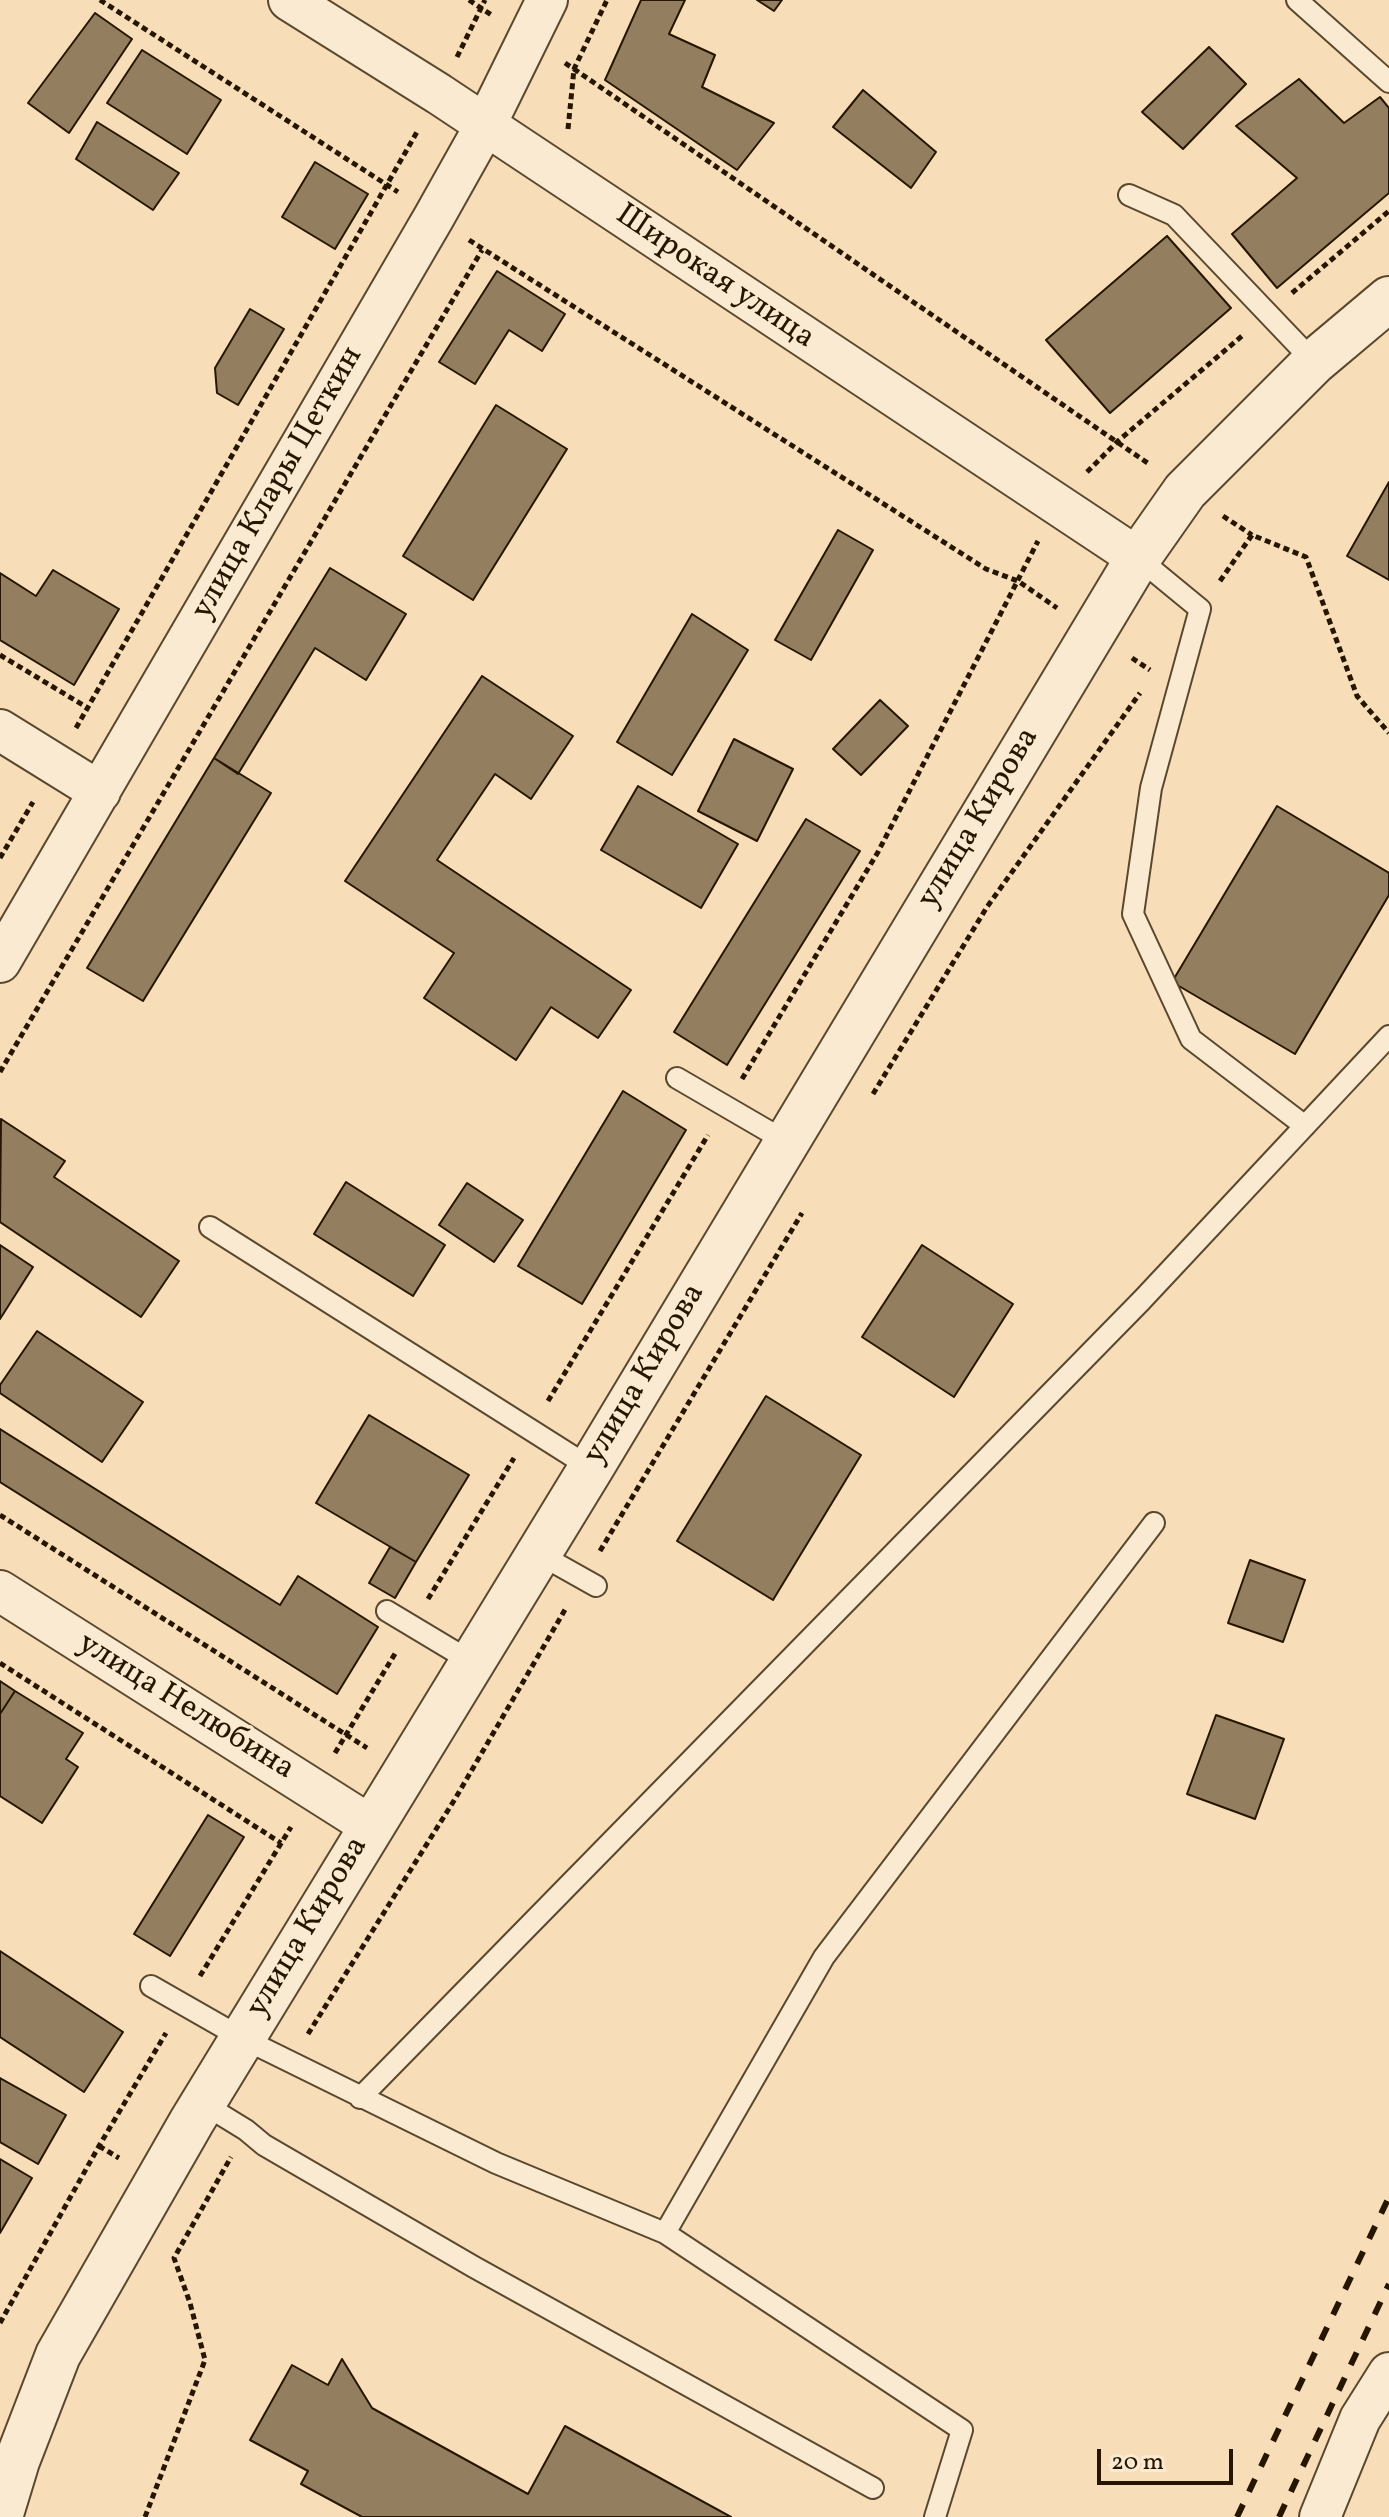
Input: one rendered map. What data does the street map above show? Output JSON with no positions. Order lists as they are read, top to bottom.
{
  "streets": {
    "street": [
      "Широкая улица",
      "улица Клары Цеткин",
      "улица Кирова",
      "улица Нелюбина"
    ]
  },
  "crossings": [
    ["Широкая улица", "улица Клары Цеткин"],
    ["Широкая улица", "улица Кирова"],
    ["улица Кирова", "улица Нелюбина"]
  ],
  "scale_bar": "20 m"
}
